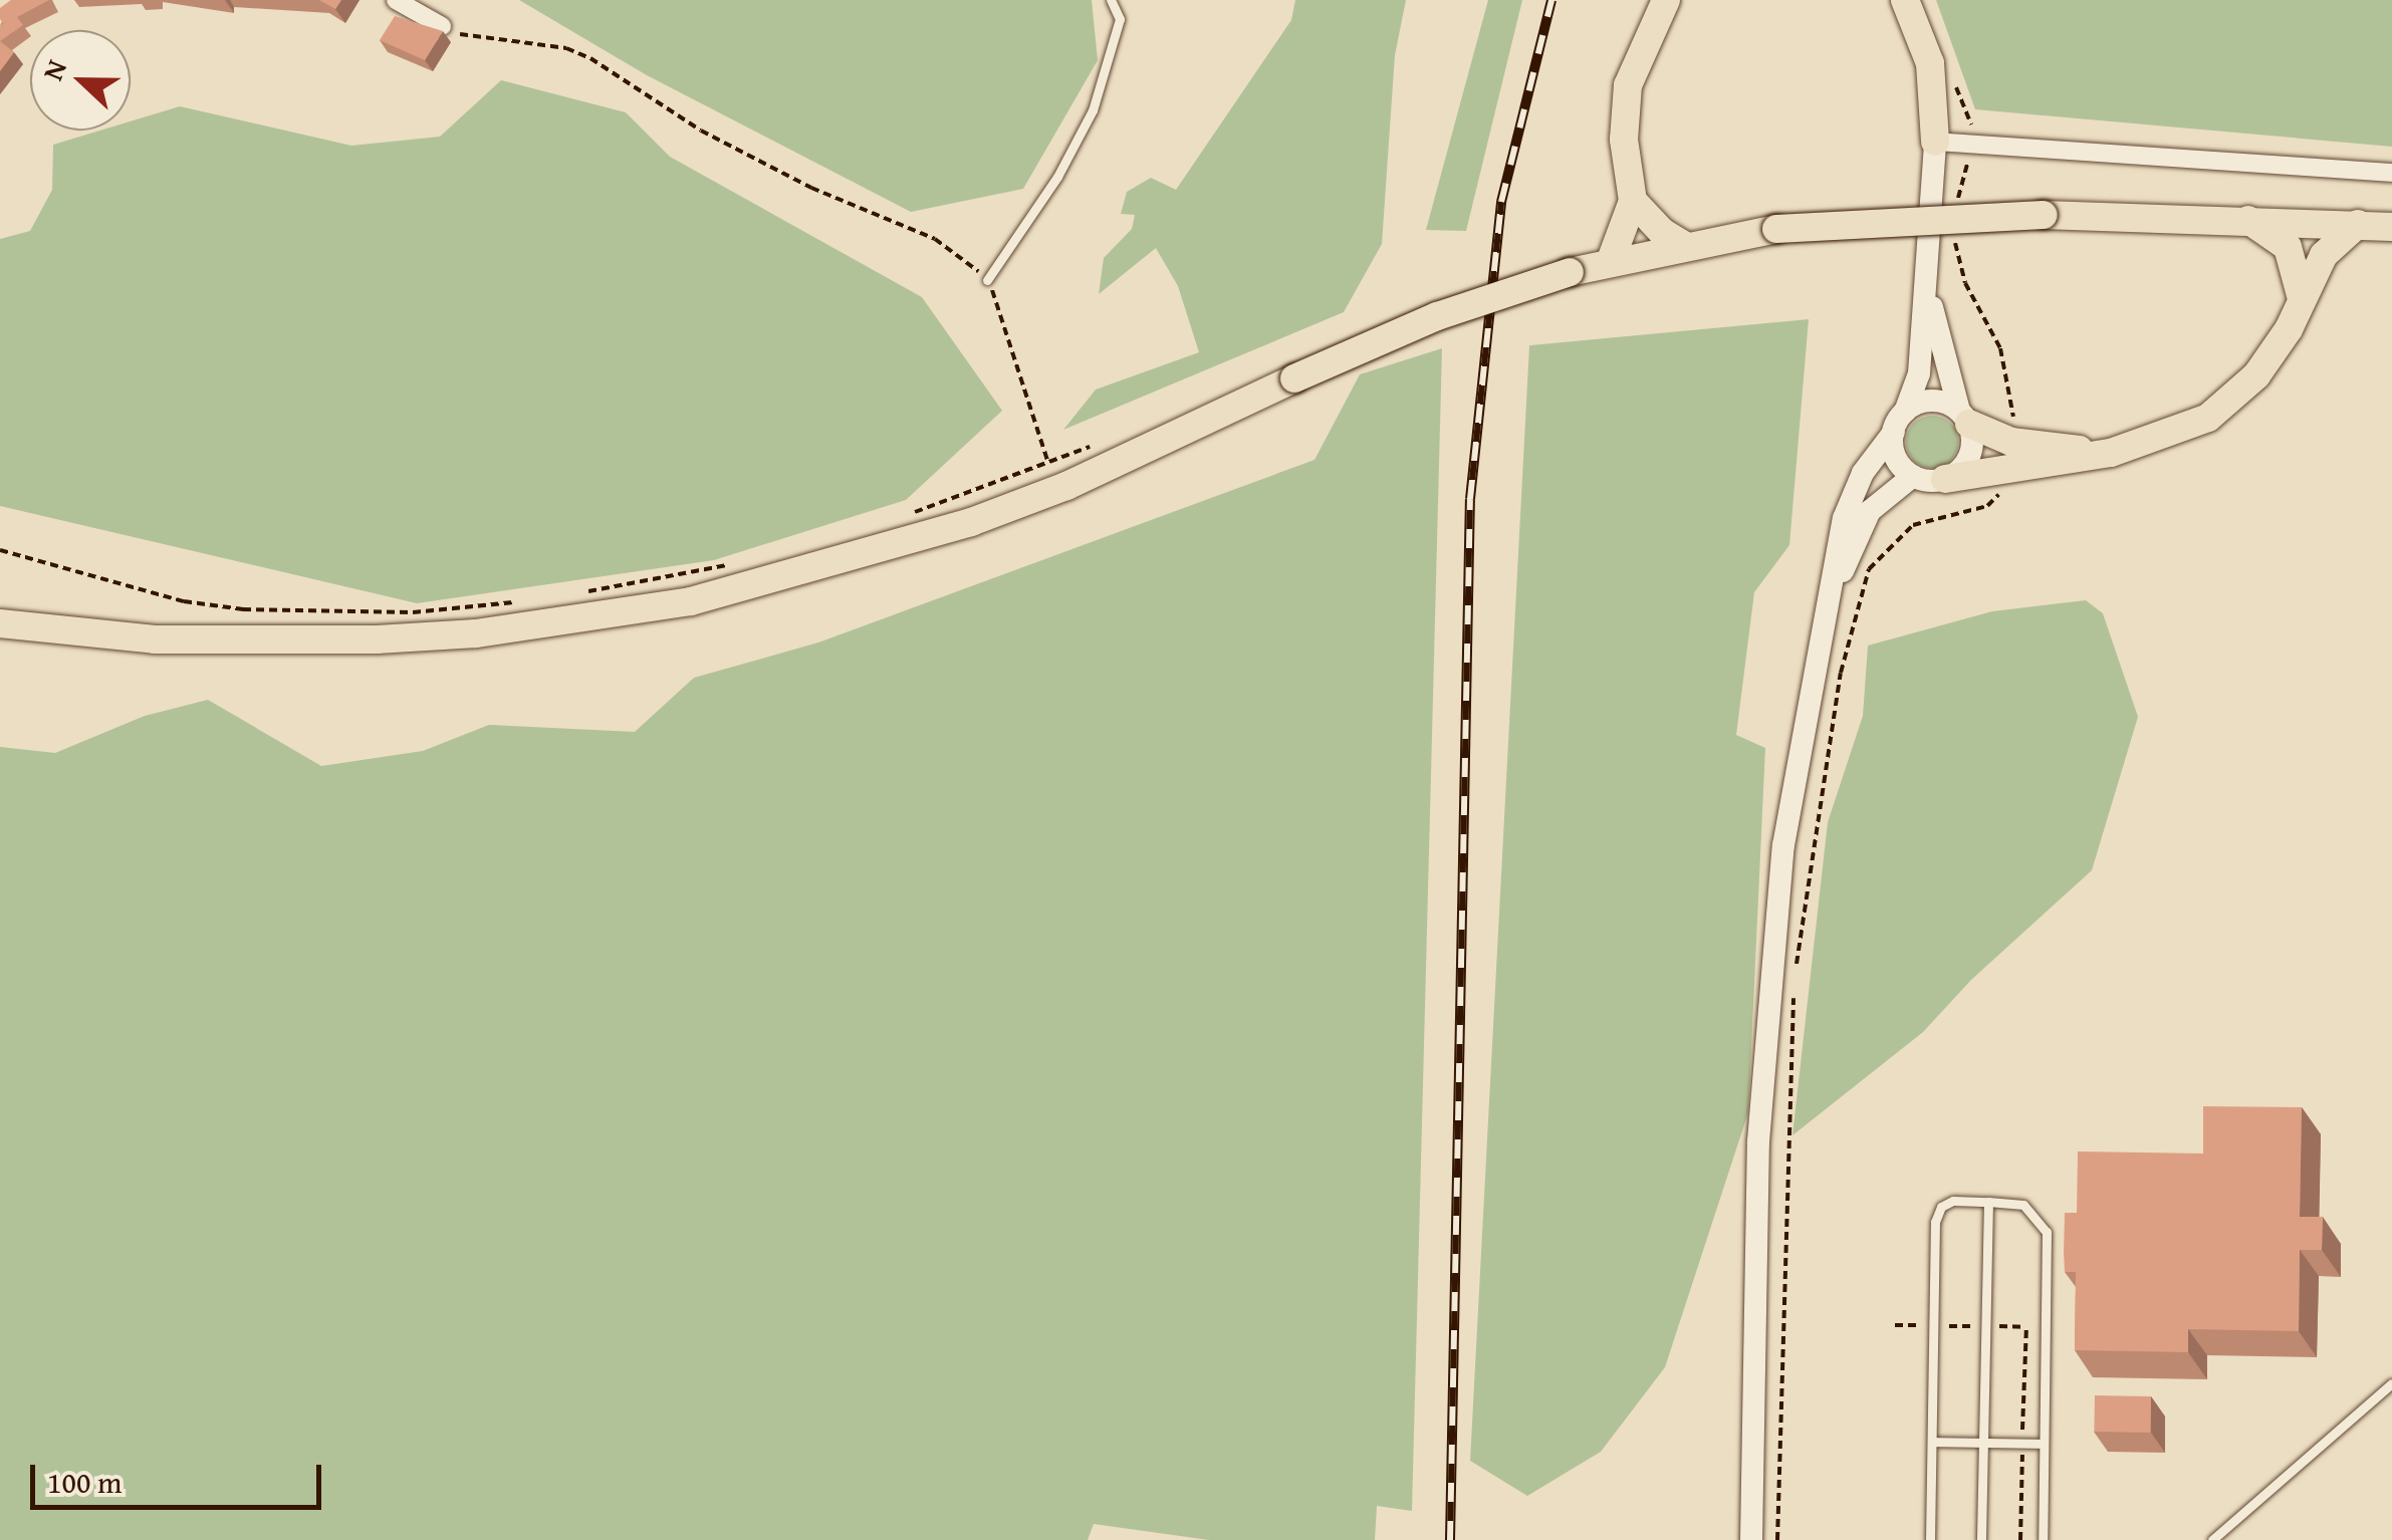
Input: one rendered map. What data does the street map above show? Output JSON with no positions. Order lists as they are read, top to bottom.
{
  "scale_bar": "100 m",
  "north": "left"
}
